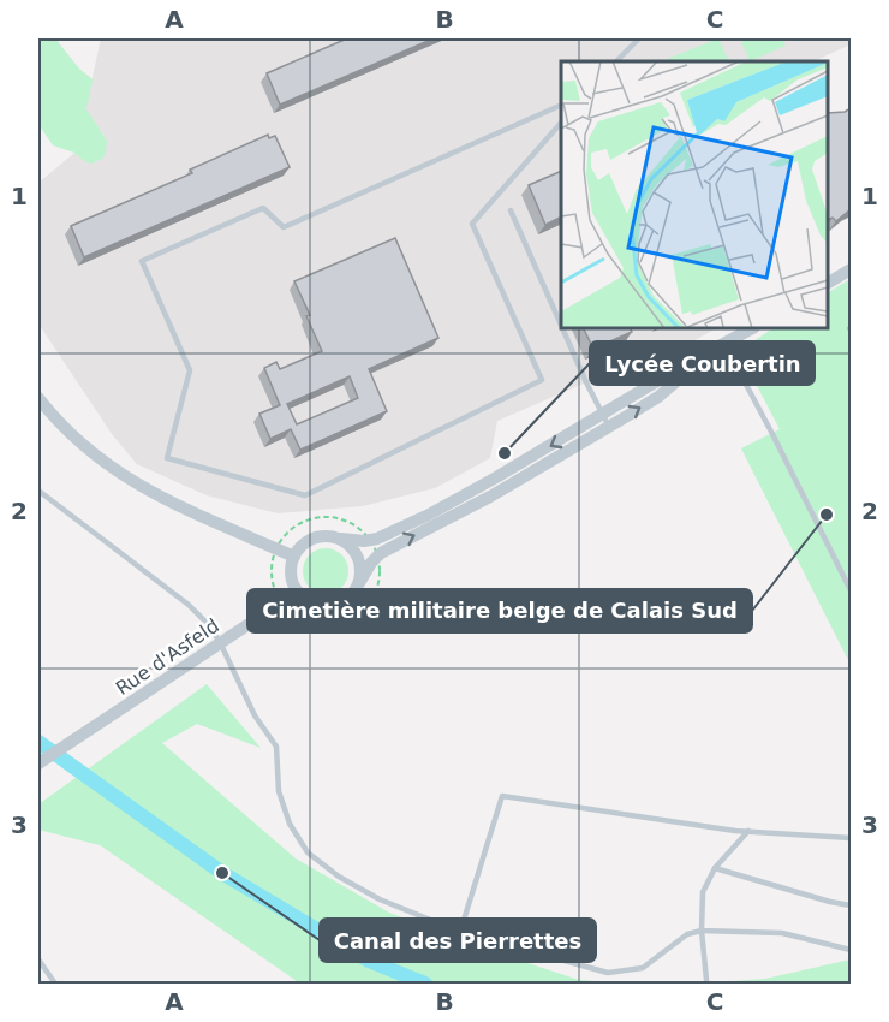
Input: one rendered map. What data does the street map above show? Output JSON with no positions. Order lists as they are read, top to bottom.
{
  "streets": {
    "street": ["Rue d'Asfeld"]
  },
  "places": ["Lycée Coubertin", "Cimetière militaire belge de Calais Sud", "Canal des Pierrettes"],
  "grid": {
    "columns": ["A", "B", "C"],
    "rows": ["1", "2", "3"]
  }
}
